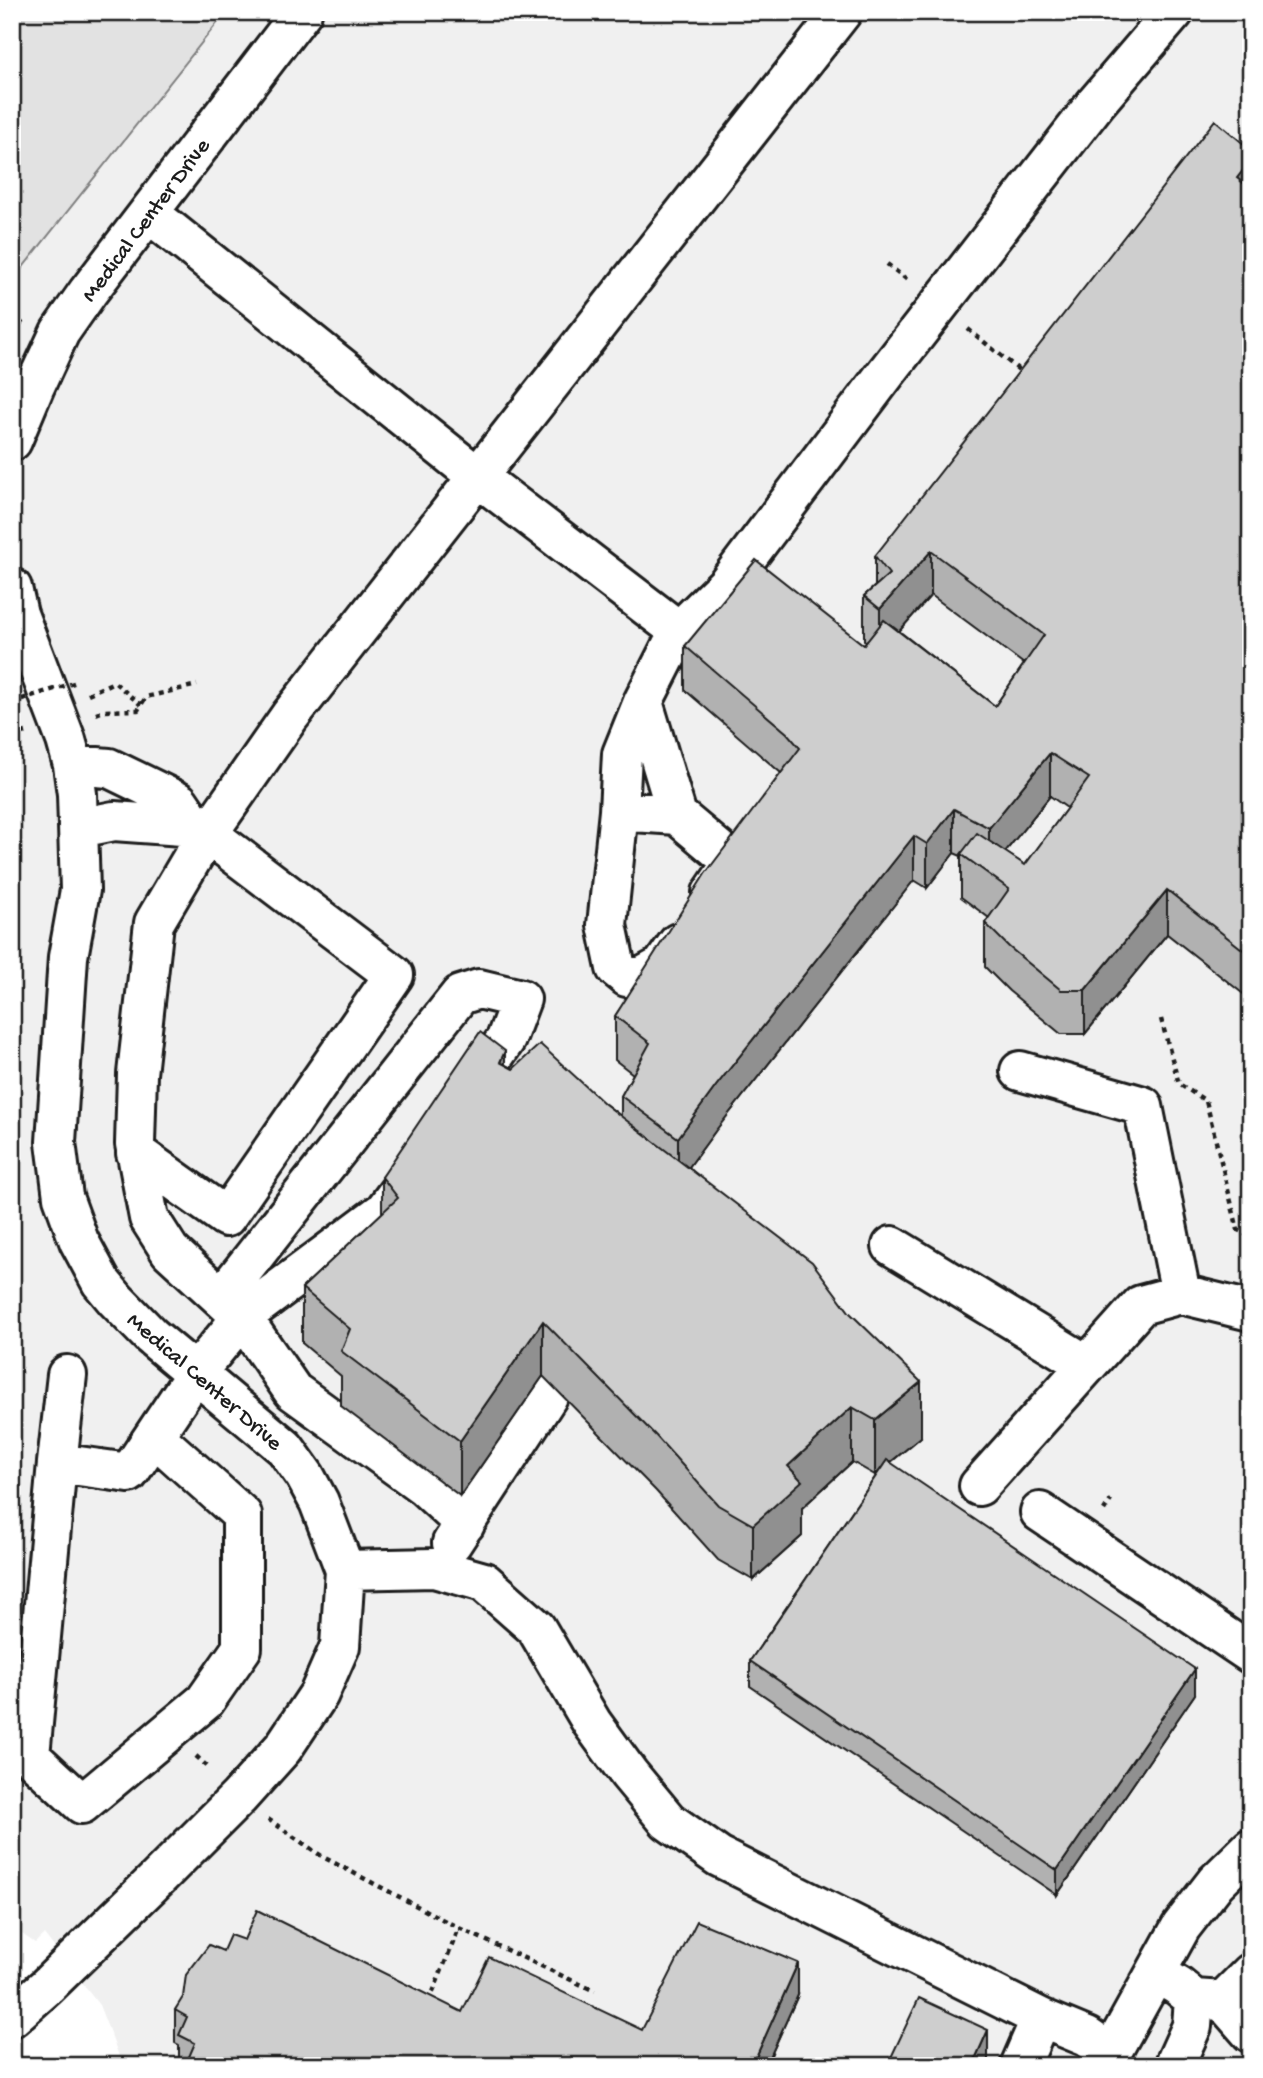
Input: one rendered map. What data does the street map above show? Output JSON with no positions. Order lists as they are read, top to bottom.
{
  "streets": {
    "street": ["Medical Center Drive"]
  }
}
